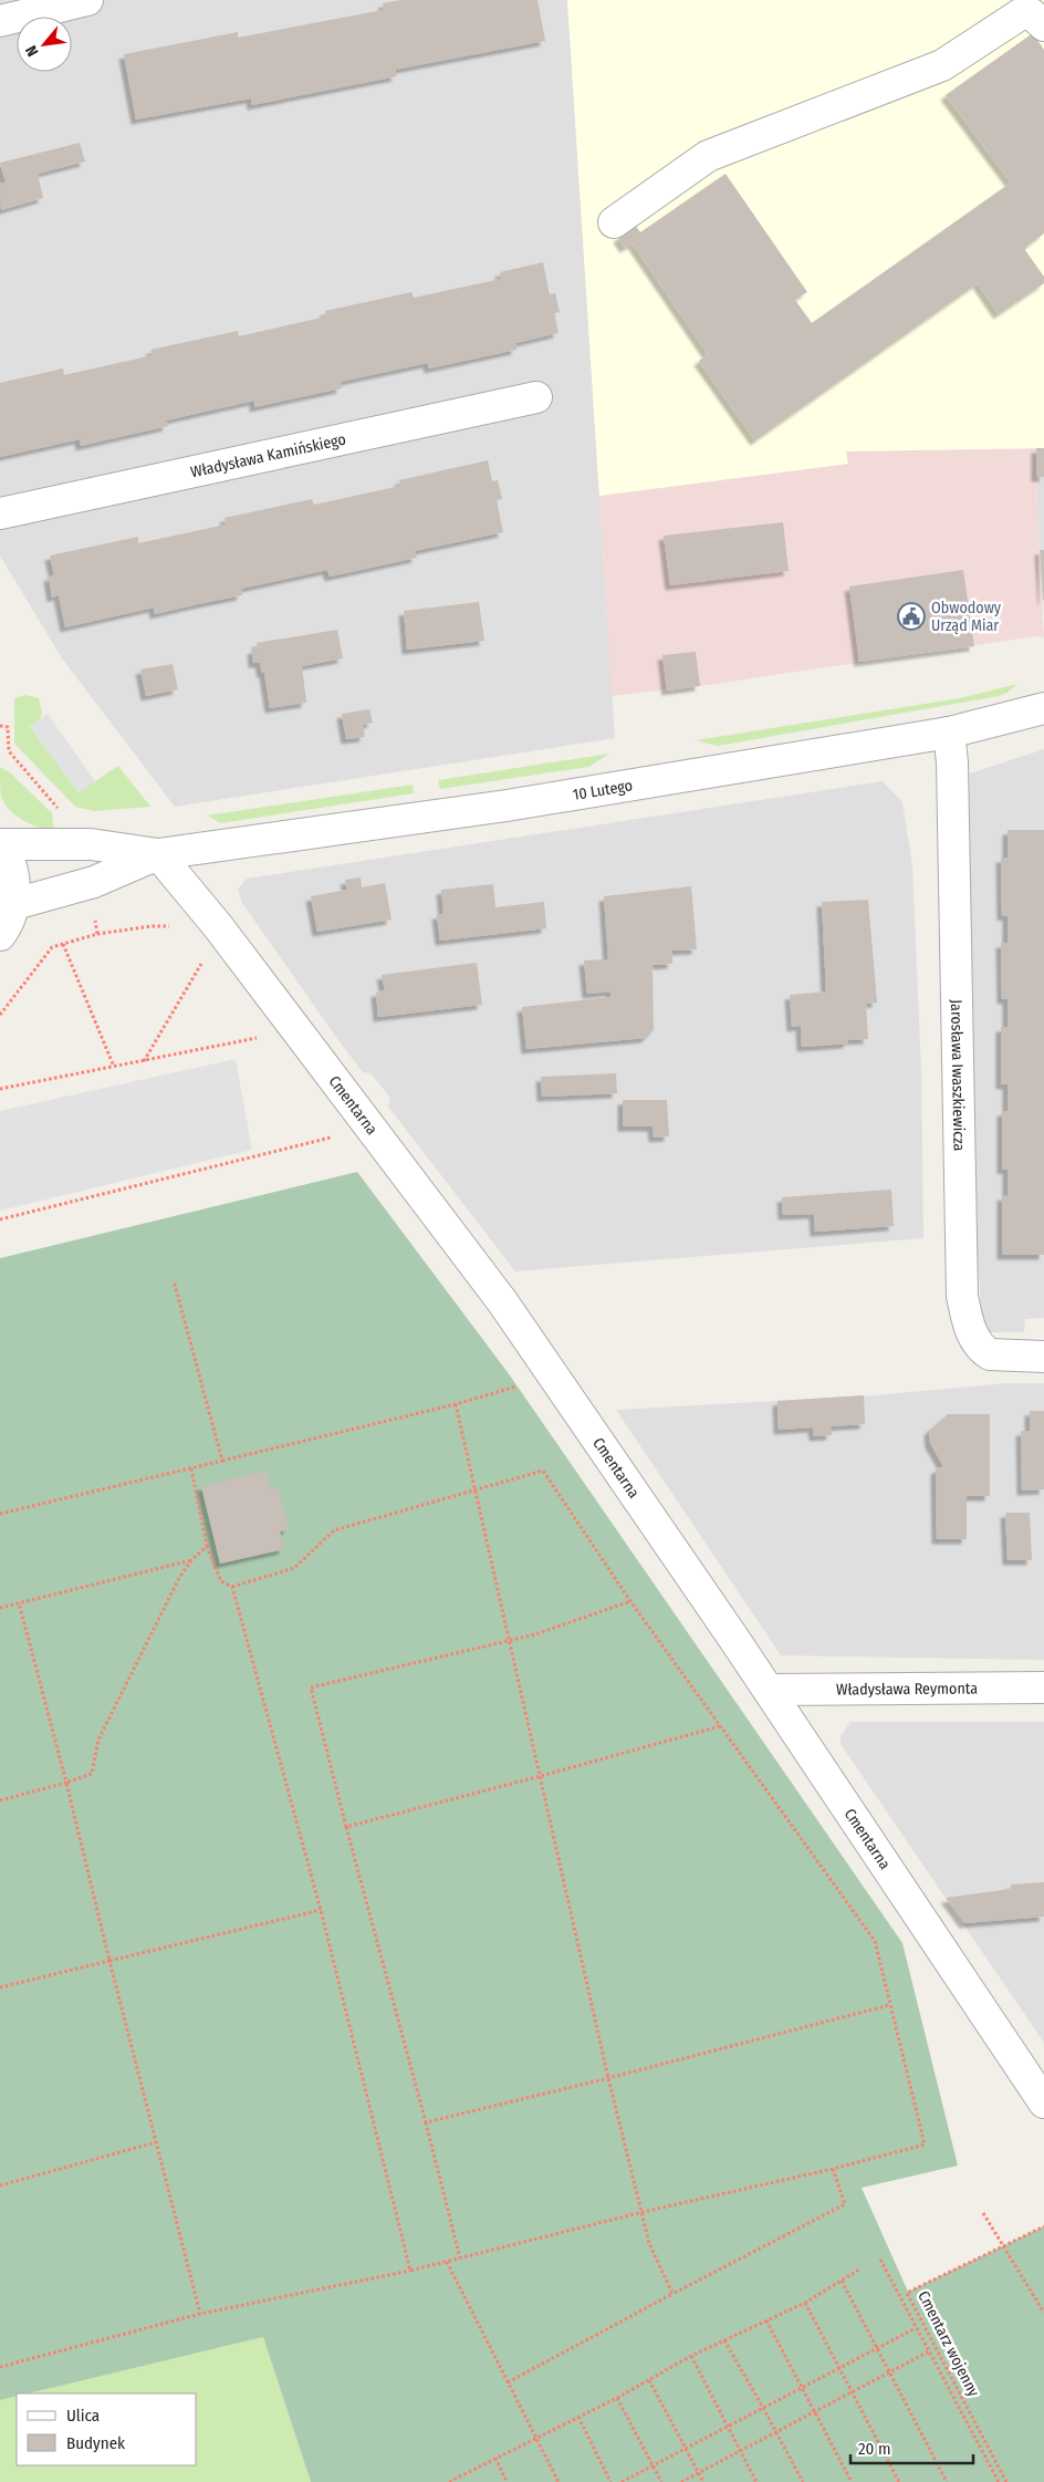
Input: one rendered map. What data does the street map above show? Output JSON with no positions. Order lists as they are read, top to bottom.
{
  "streets": {
    "street": [
      "Władysława Kamińskiego",
      "10 Lutego",
      "Jarosława Iwaszkiewicza",
      "Cmentarna",
      "Władysława Reymonta"
    ],
    "path": ["Cmentarz wojenny"]
  },
  "crossings": [
    ["10 Lutego", "Jarosława Iwaszkiewicza"],
    ["10 Lutego", "Cmentarna"],
    ["Cmentarna", "Władysława Reymonta"]
  ],
  "places": {
    "public building": ["Obwodowy Urząd Miar"]
  },
  "legend": ["Ulica", "Budynek"],
  "scale_bar": "20 m",
  "north": "bottom left"
}
